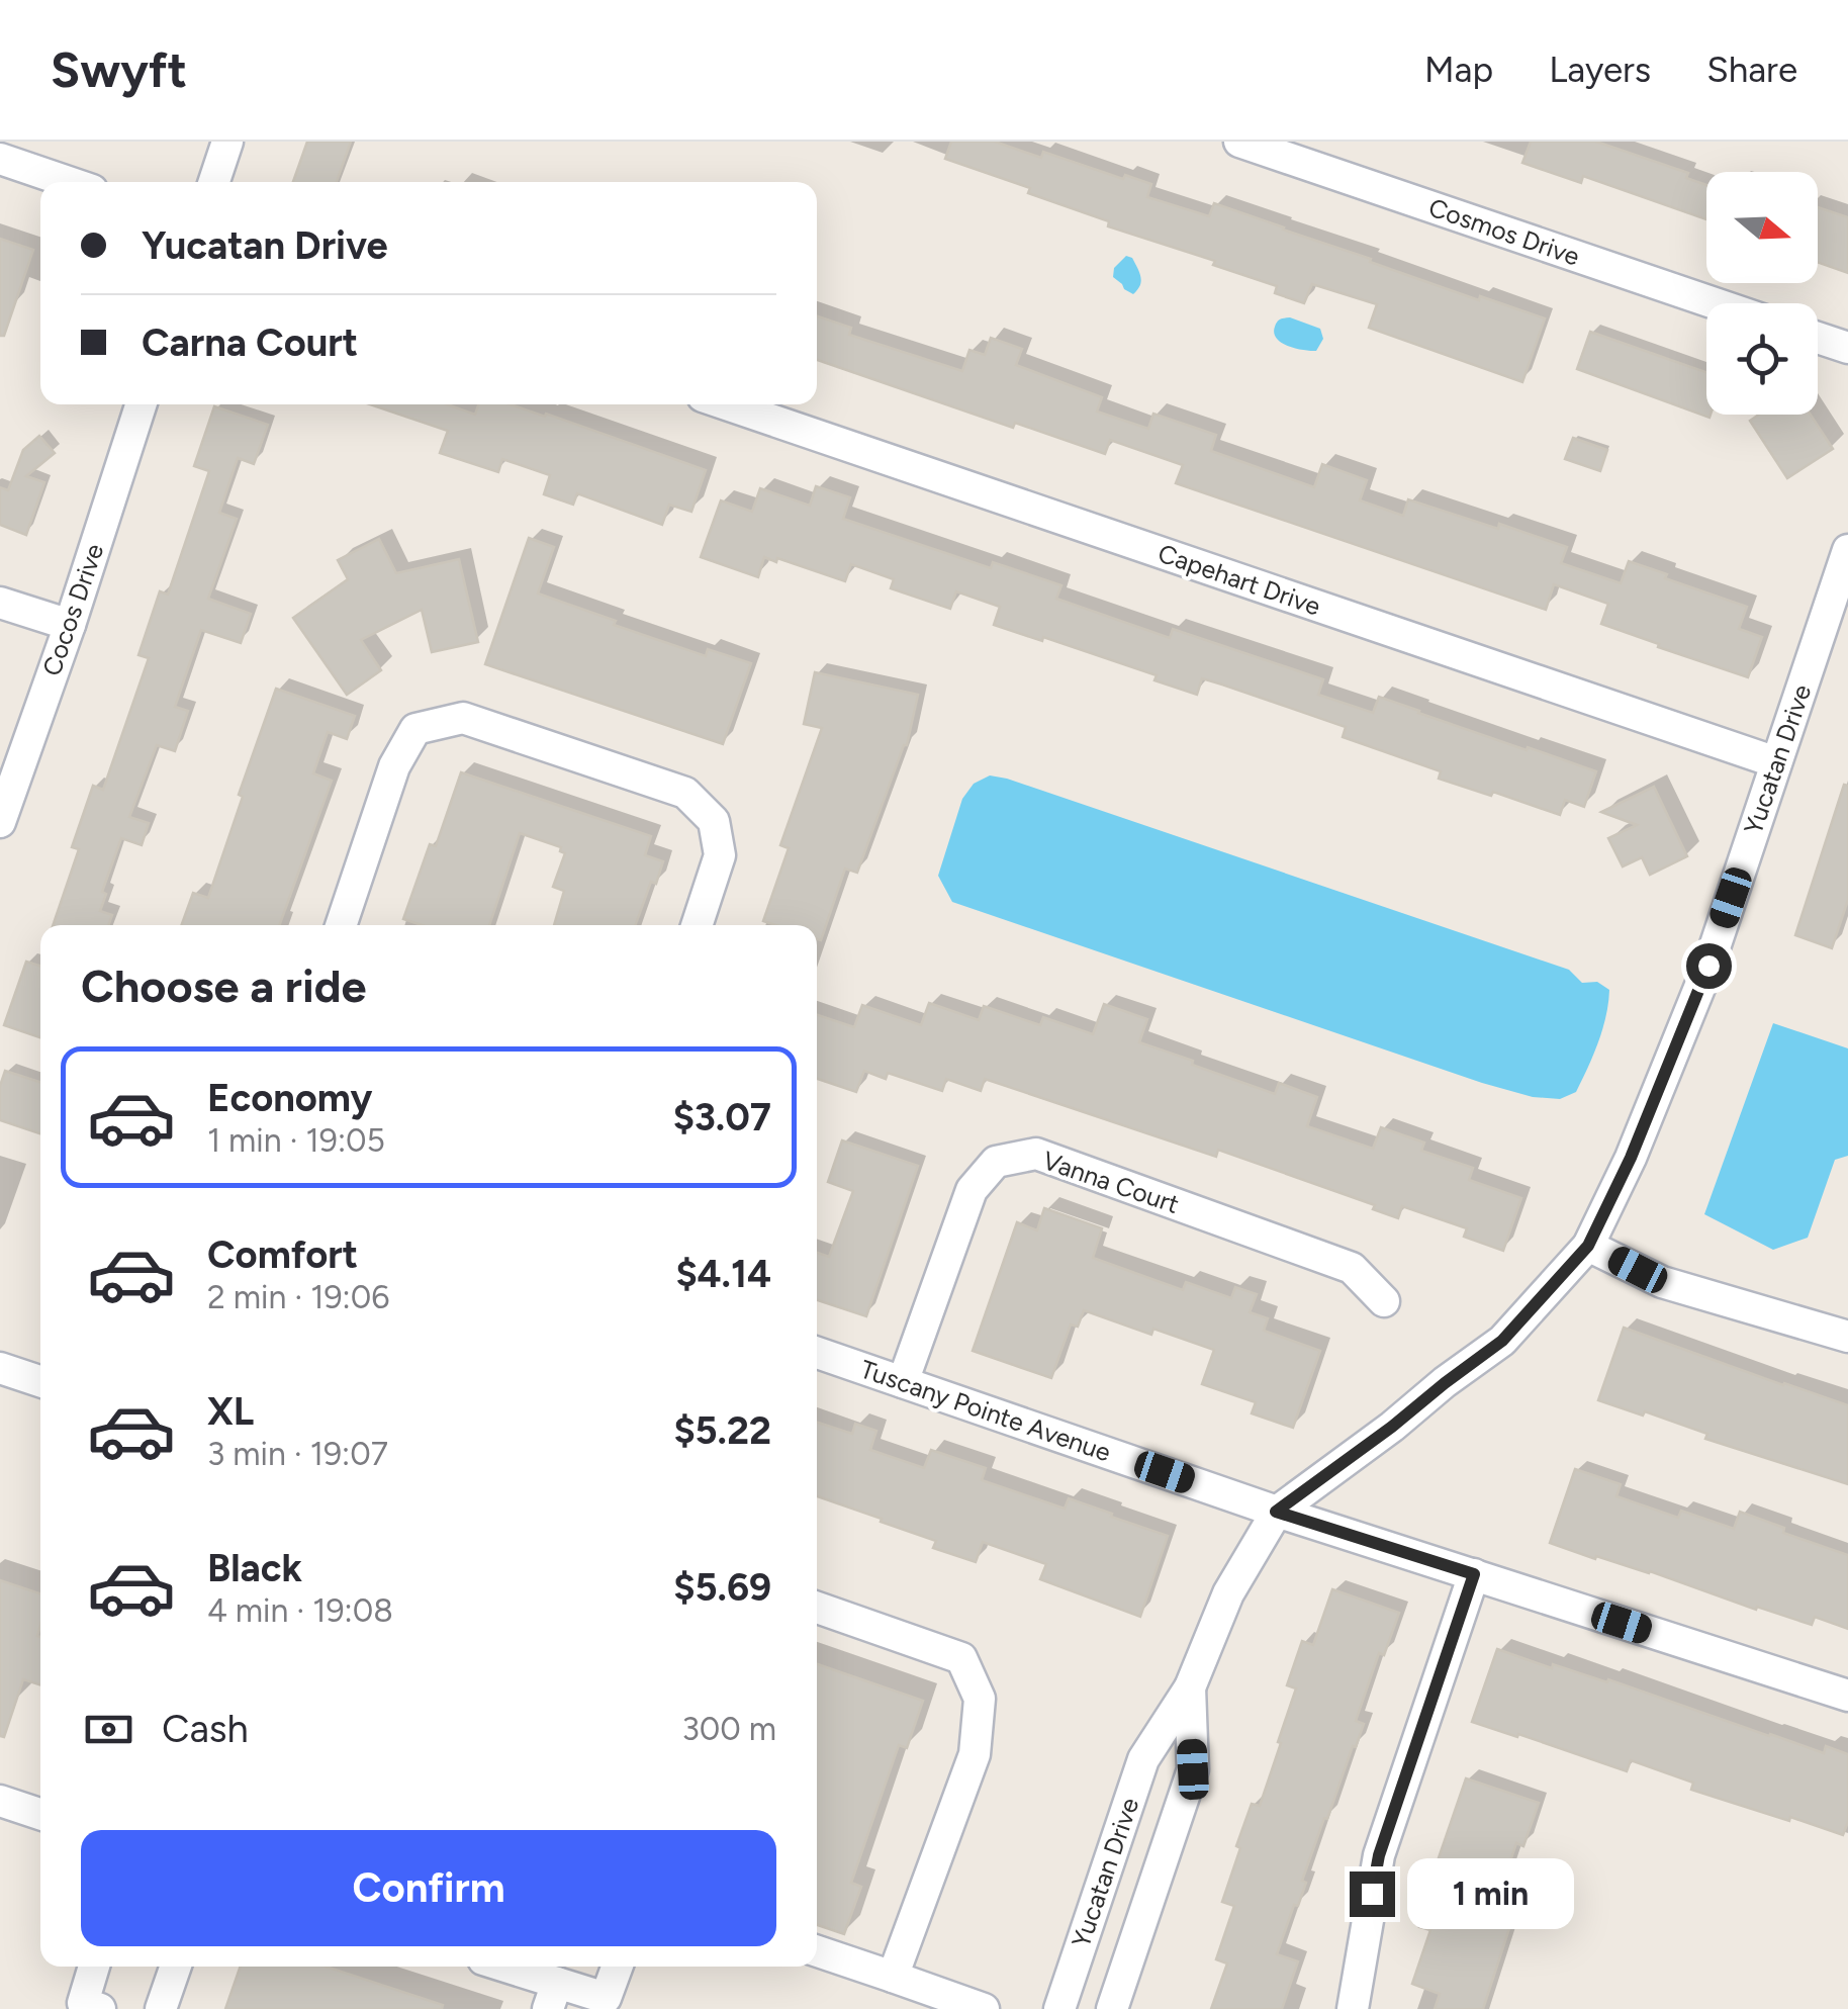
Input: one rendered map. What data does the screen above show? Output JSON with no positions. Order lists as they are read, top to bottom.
{
  "streets": {
    "street": [
      "Cosmos Drive",
      "Capehart Drive",
      "Cocos Drive",
      "Yucatan Drive",
      "Vanna Court",
      "Tuscany Pointe Avenue"
    ]
  },
  "crossings": [
    ["Capehart Drive", "Yucatan Drive"],
    ["Yucatan Drive", "Tuscany Pointe Avenue"],
    ["Vanna Court", "Tuscany Pointe Avenue"]
  ],
  "north": "right",
  "page": {
    "header": "Swyft",
    "nav": ["Map", "Layers", "Share"],
    "banner": ["Yucatan Drive", "Carna Court"],
    "heading": "Choose a ride",
    "list": [
      {
        "name": "Economy",
        "note": "1 min · 19:05",
        "value": "$3.07"
      },
      {
        "name": "Comfort",
        "note": "2 min · 19:06",
        "value": "$4.14"
      },
      {
        "name": "XL",
        "note": "3 min · 19:07",
        "value": "$5.22"
      },
      {
        "name": "Black",
        "note": "4 min · 19:08",
        "value": "$5.69"
      }
    ],
    "pay": ["Cash", "300 m"],
    "buttons": "Confirm",
    "bubble": "1 min"
  }
}
